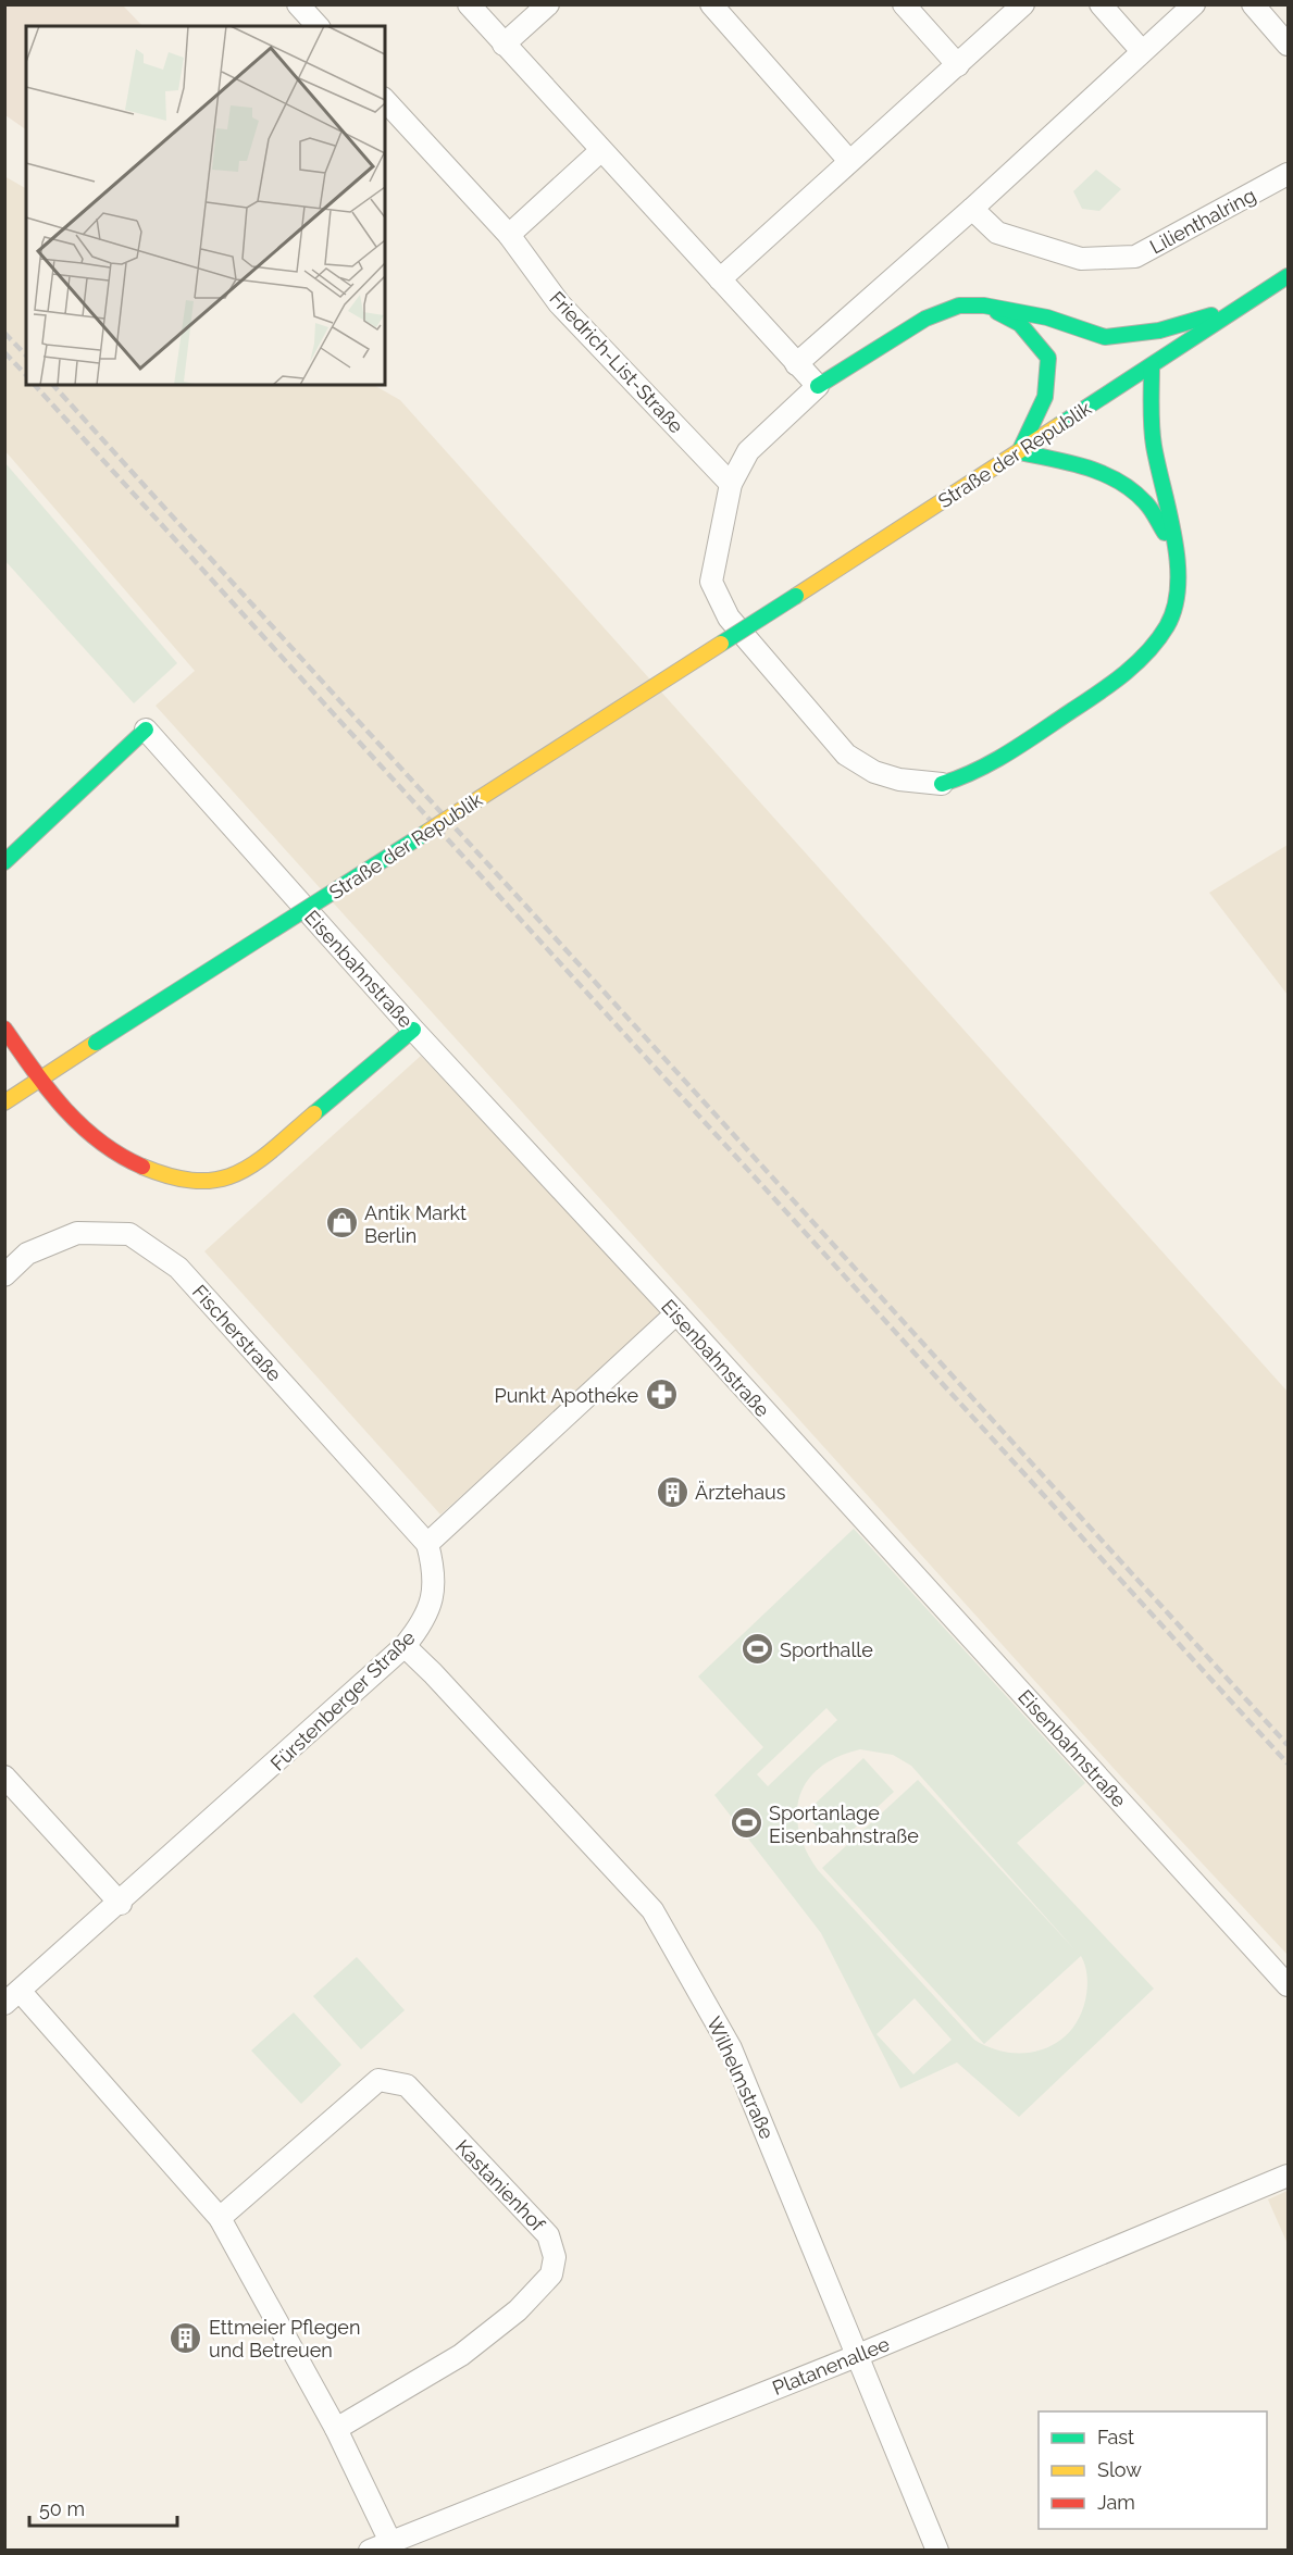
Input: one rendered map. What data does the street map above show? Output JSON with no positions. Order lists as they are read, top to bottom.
{
  "streets": {
    "main road": ["Straße der Republik"],
    "street": [
      "Lilienthalring",
      "Friedrich-List-Straße",
      "Eisenbahnstraße",
      "Fischerstraße",
      "Fürstenberger Straße",
      "Wilhelmstraße",
      "Kastanienhof",
      "Platanenallee"
    ]
  },
  "crossings": [
    ["Fischerstraße", "Fürstenberger Straße"],
    ["Fürstenberger Straße", "Wilhelmstraße"],
    ["Wilhelmstraße", "Platanenallee"]
  ],
  "places": {
    "shop": ["Antik Markt Berlin"],
    "pharmacy": ["Punkt Apotheke"],
    "building": ["Ärztehaus", "Ettmeier Pflegen und Betreuen"],
    "sports": ["Sporthalle", "Sportanlage Eisenbahnstraße"]
  },
  "legend": ["Fast", "Slow", "Jam"],
  "scale_bar": "50 m"
}
